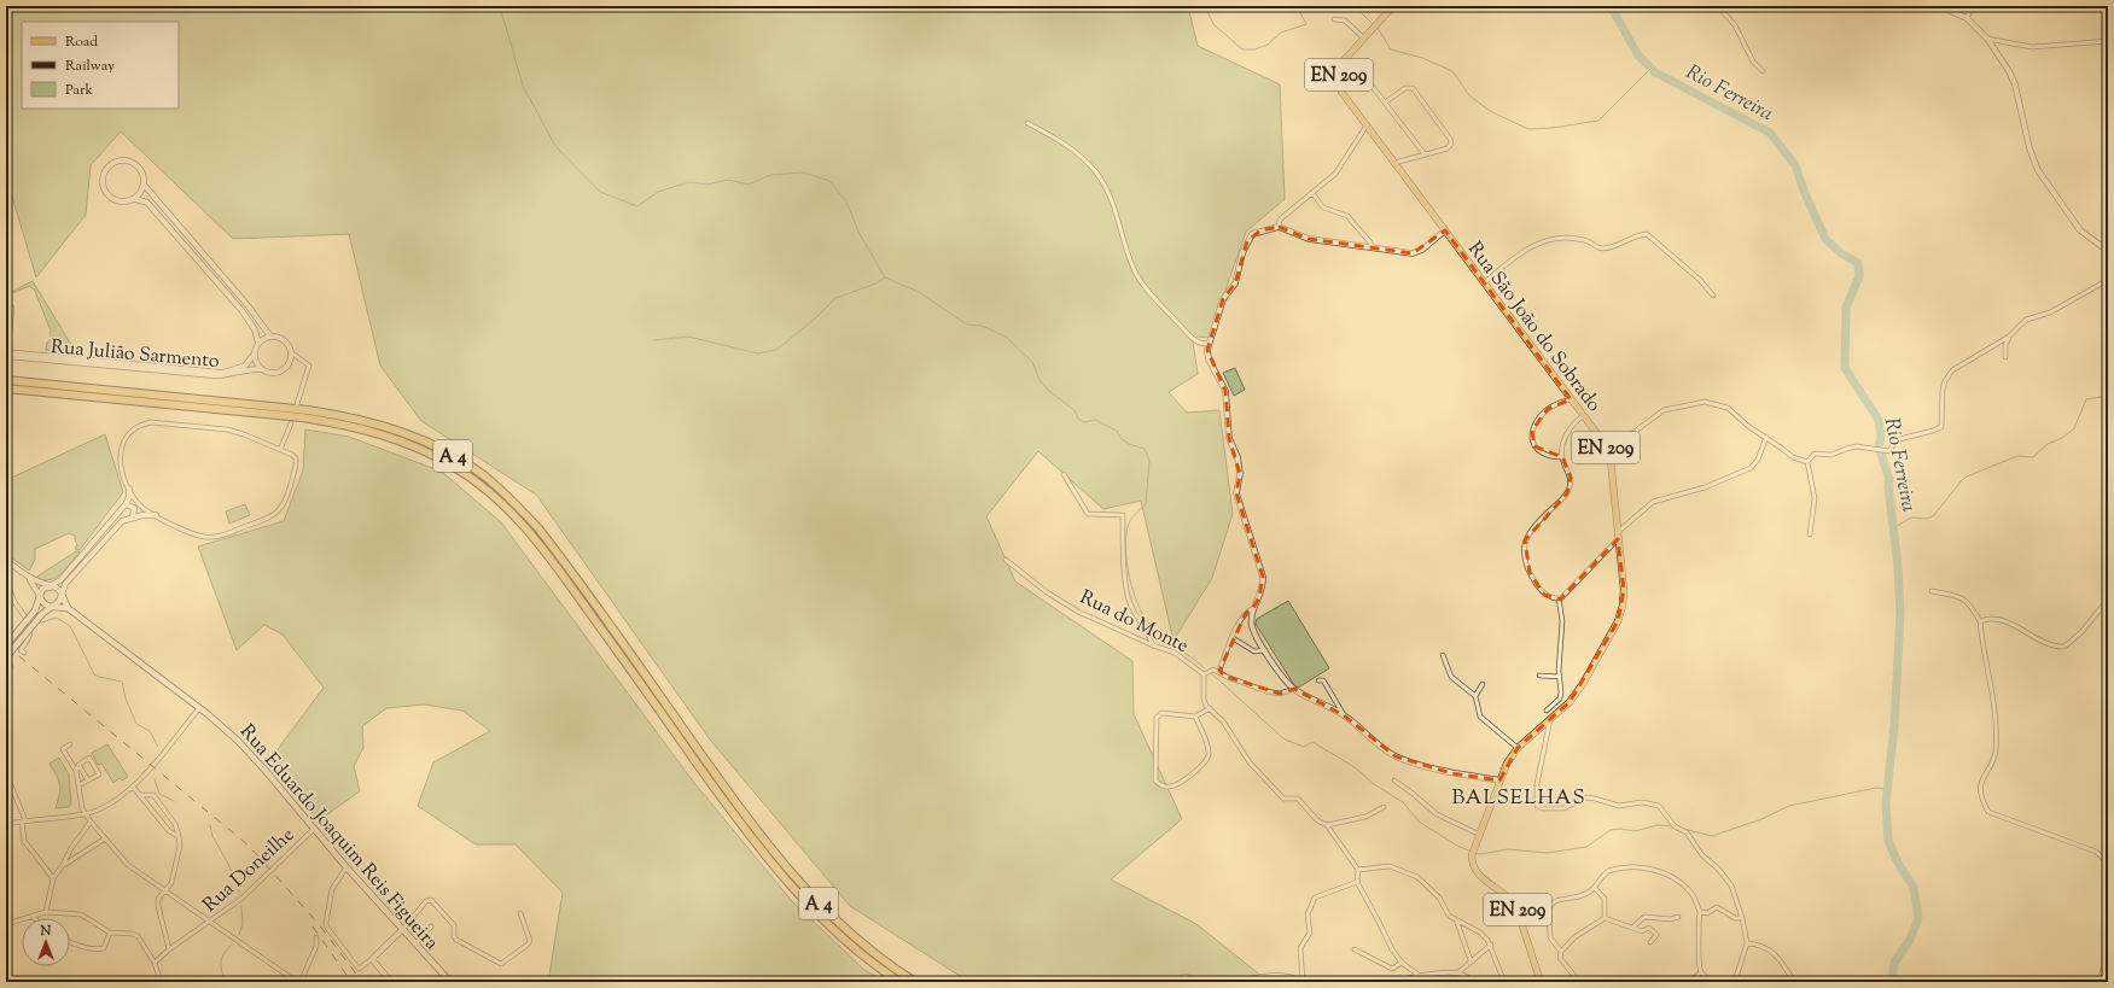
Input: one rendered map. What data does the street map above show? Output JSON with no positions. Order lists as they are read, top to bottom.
{
  "streets": {
    "highway": ["A 4"],
    "main road": ["EN 209", "Rua São João do Sobrado", "Rua Eduardo Joaquim Reis Figueira"],
    "street": ["Rua Julião Sarmento", "Rua do Monte", "Rua Doneilhe"]
  },
  "crossings": [
    ["EN 209", "Rua São João do Sobrado"],
    ["Rua Eduardo Joaquim Reis Figueira", "Rua Doneilhe"]
  ],
  "districts": ["BALSELHAS"],
  "water": ["Rio Ferreira"],
  "legend": ["Road", "Railway", "Park"],
  "north": "top"
}
